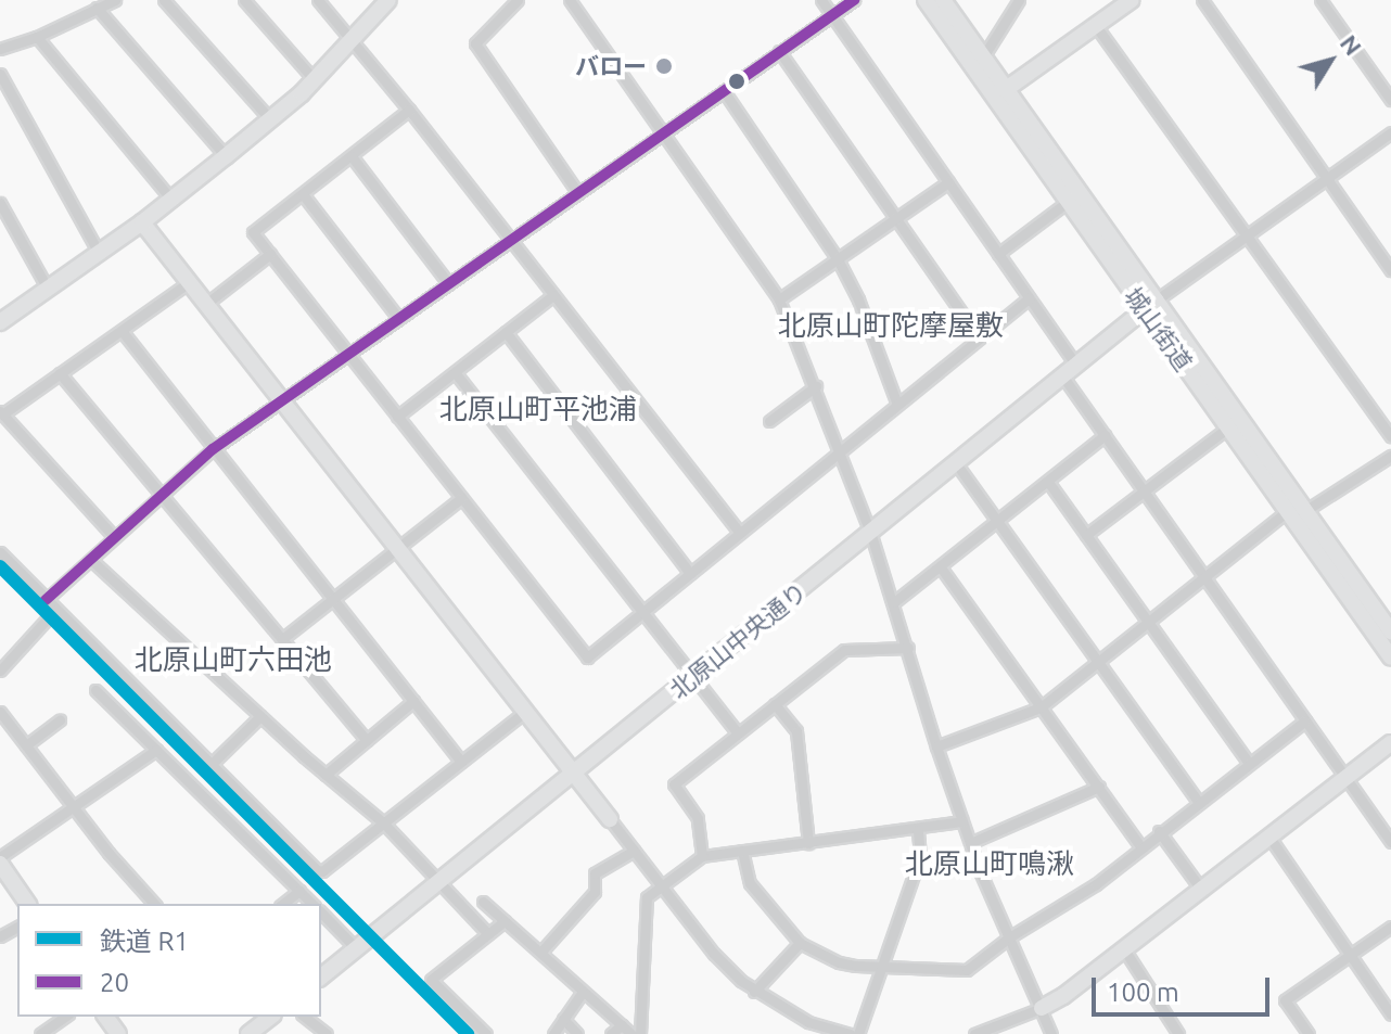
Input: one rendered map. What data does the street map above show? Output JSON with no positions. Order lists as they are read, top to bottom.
{
  "streets": {
    "street": ["城山街道", "北原山中央通り"]
  },
  "crossings": [
    ["城山街道", "北原山中央通り"]
  ],
  "districts": [
    "北原山町陀摩屋敷",
    "北原山町平池浦",
    "北原山町六田池",
    "北原山町鳴湫"
  ],
  "places": ["バロー"],
  "lines": ["transit line 20", "rail line R1"],
  "legend": ["鉄道 R1", "20"],
  "scale_bar": "100 m",
  "north": "top right"
}
